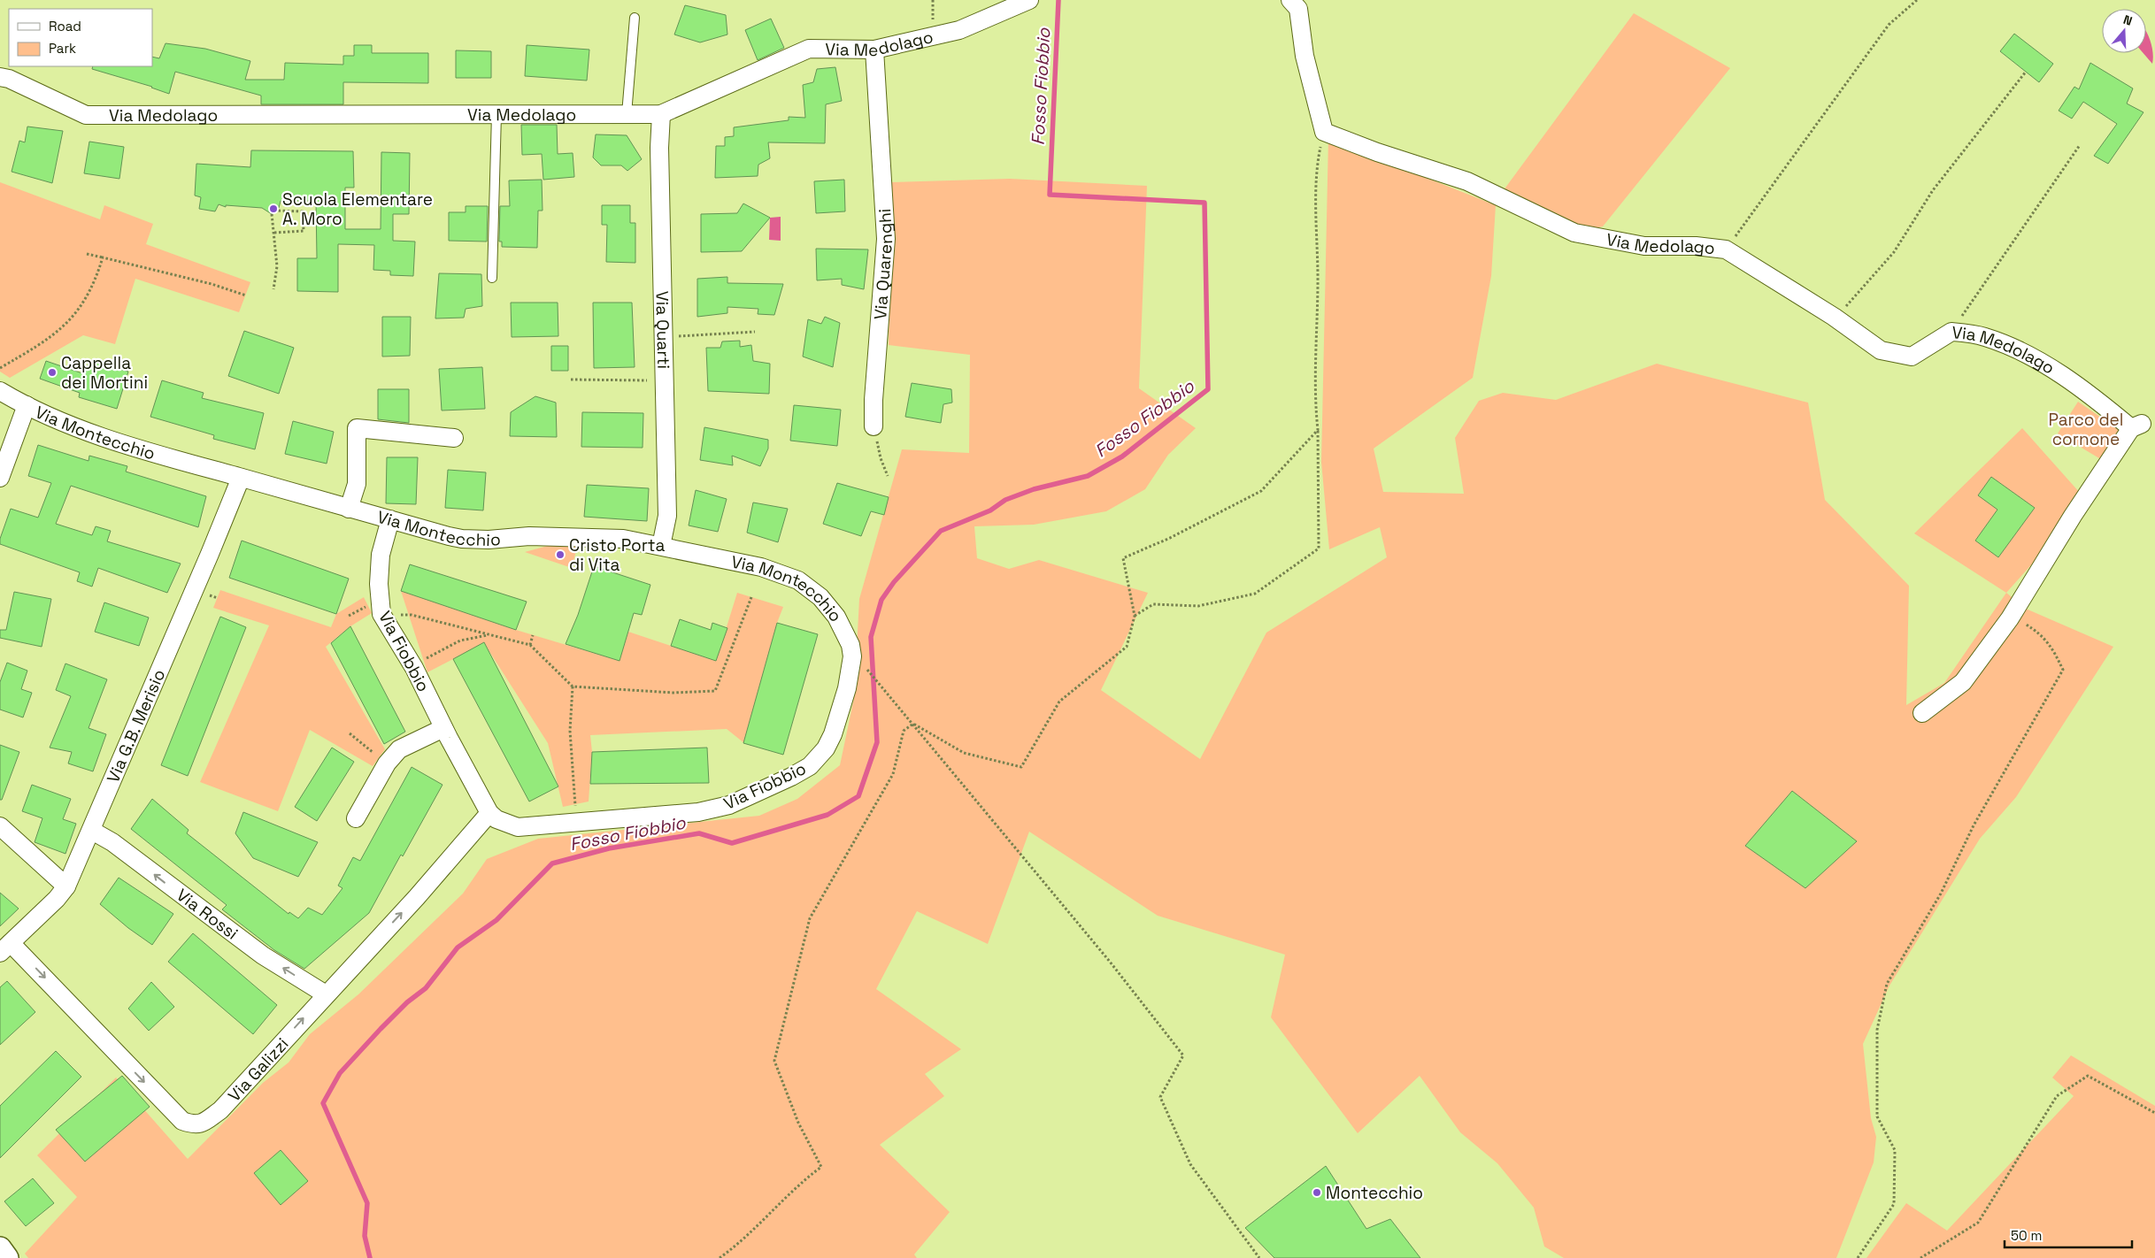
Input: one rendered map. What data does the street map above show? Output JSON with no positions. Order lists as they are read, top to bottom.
{
  "streets": {
    "street": [
      "Via Medolago",
      "Via Quarenghi",
      "Via Quarti",
      "Via Montecchio",
      "Via Fiobbio",
      "Via G.B. Merisio",
      "Via Rossi",
      "Via Galizzi"
    ]
  },
  "crossings": [
    ["Via Medolago", "Via Quarenghi"],
    ["Via Medolago", "Via Quarti"],
    ["Via Quarti", "Via Montecchio"],
    ["Via Montecchio", "Via Fiobbio"],
    ["Via Montecchio", "Via G.B. Merisio"],
    ["Via Fiobbio", "Via Galizzi"],
    ["Via G.B. Merisio", "Via Rossi"],
    ["Via G.B. Merisio", "Via Galizzi"],
    ["Via Rossi", "Via Galizzi"]
  ],
  "one_way": ["Via Rossi"],
  "water": ["Fosso Fiobbio"],
  "parks": ["Parco del cornone"],
  "places": [
    "Scuola Elementare A. Moro",
    "Cappella dei Mortini",
    "Cristo Porta di Vita",
    "Montecchio"
  ],
  "legend": ["Road", "Park"],
  "scale_bar": "50 m",
  "north": "top"
}
